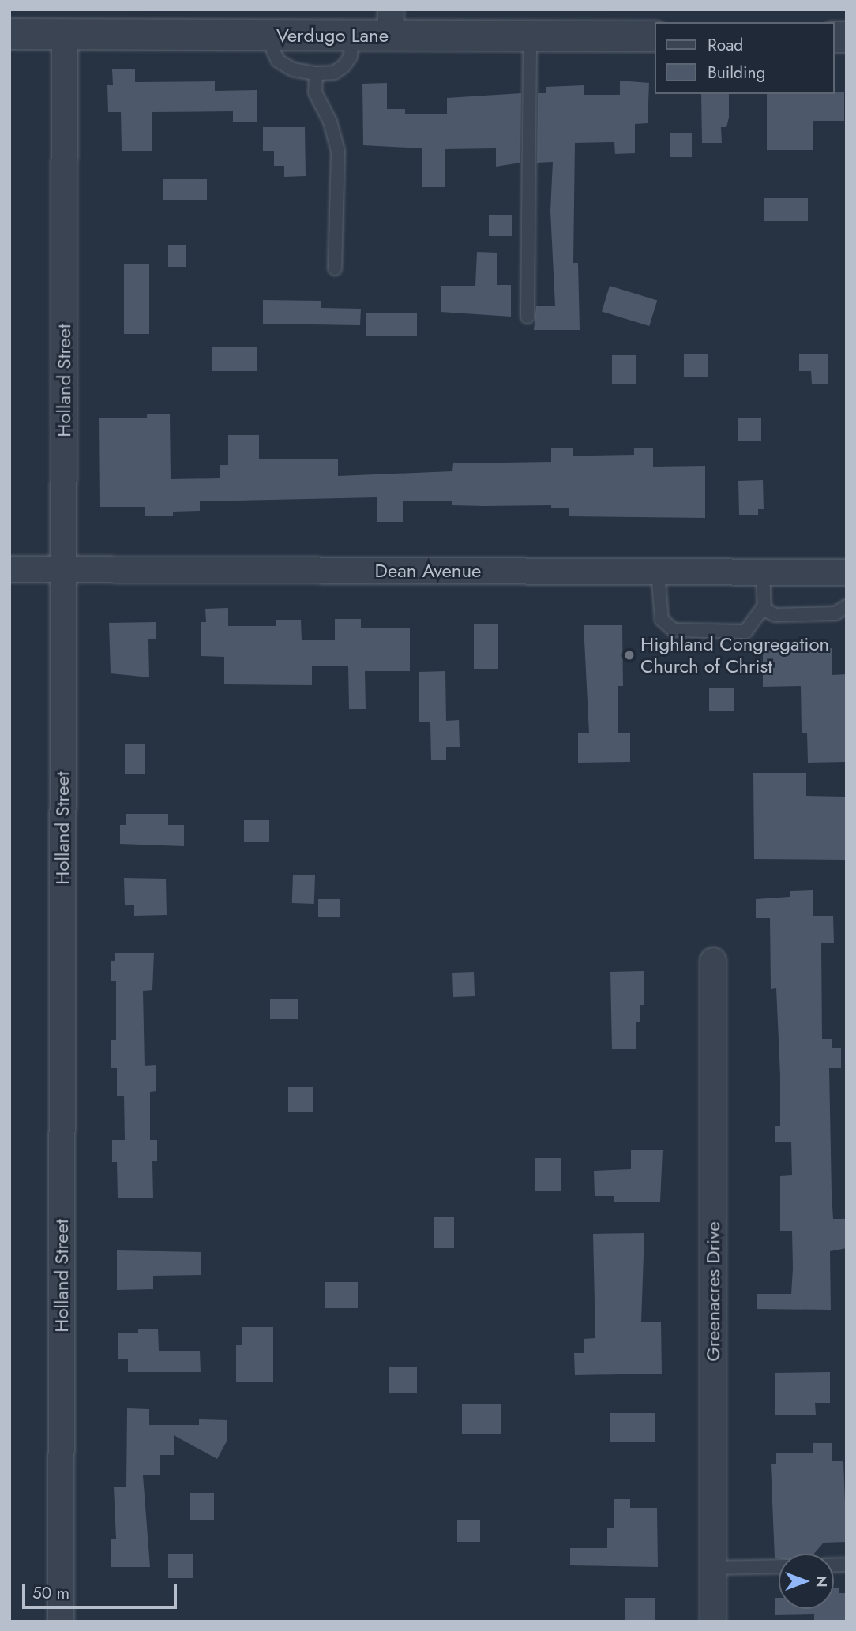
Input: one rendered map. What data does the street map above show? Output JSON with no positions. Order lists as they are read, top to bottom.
{
  "streets": {
    "street": [
      "Verdugo Lane",
      "Holland Street",
      "Dean Avenue",
      "Greenacres Drive"
    ]
  },
  "crossings": [
    ["Verdugo Lane", "Holland Street"],
    ["Holland Street", "Dean Avenue"]
  ],
  "places": ["Highland Congregation Church of Christ"],
  "legend": ["Road", "Building"],
  "scale_bar": "50 m",
  "north": "right"
}
